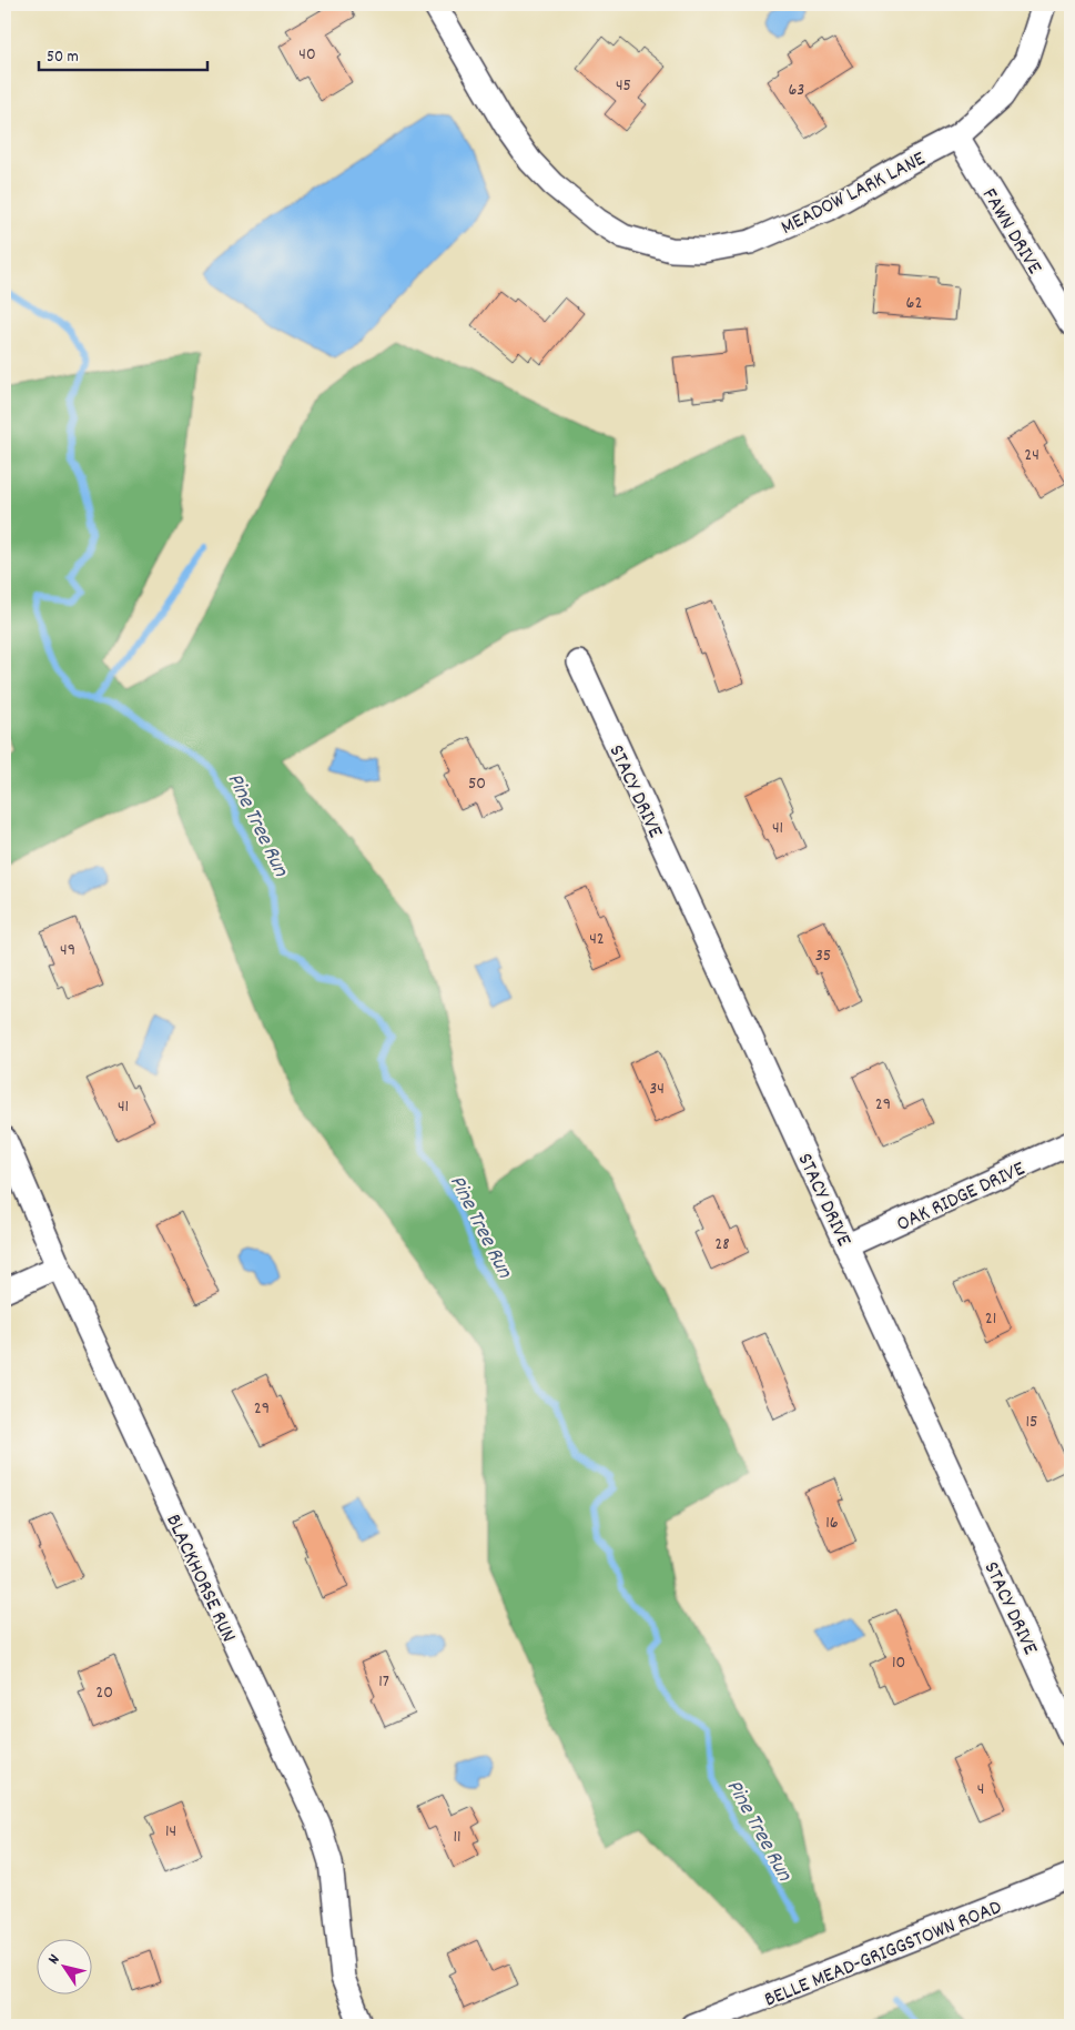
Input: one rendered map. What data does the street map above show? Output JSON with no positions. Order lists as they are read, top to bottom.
{
  "streets": {
    "street": [
      "MEADOW LARK LANE",
      "FAWN DRIVE",
      "STACY DRIVE",
      "OAK RIDGE DRIVE",
      "BLACKHORSE RUN",
      "BELLE MEAD-GRIGGSTOWN ROAD"
    ]
  },
  "crossings": [
    ["MEADOW LARK LANE", "FAWN DRIVE"],
    ["STACY DRIVE", "OAK RIDGE DRIVE"]
  ],
  "water": ["Pine Tree Run"],
  "house_numbers": [
    "40",
    "45",
    "63",
    "62",
    "24",
    "50",
    "41",
    "42",
    "49",
    "35",
    "34",
    "29",
    "41",
    "28",
    "21",
    "29",
    "15",
    "16",
    "10",
    "17",
    "20",
    "4",
    "14",
    "11"
  ],
  "scale_bar": "50 m",
  "north": "top left"
}
